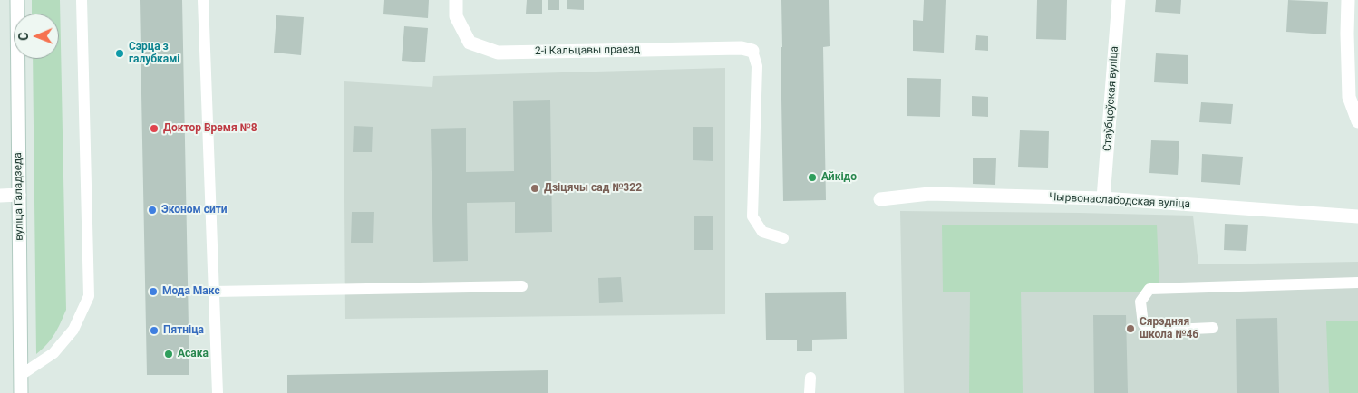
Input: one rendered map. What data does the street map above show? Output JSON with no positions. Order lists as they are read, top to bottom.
{
  "streets": {
    "street": [
      "2-і Кальцавы праезд",
      "Стаўбцоўская вуліца",
      "вуліца Галадзеда",
      "Чырвонаслабодская вуліца"
    ]
  },
  "crossings": [
    ["Стаўбцоўская вуліца", "Чырвонаслабодская вуліца"]
  ],
  "places": [
    "Сэрца з галубкамі",
    "Доктор Время №8",
    "Айкідо",
    "Дзіцячы сад №322",
    "Эконом сити",
    "Мода Макс",
    "Сярэдняя школа №46",
    "Пятніца",
    "Асака"
  ],
  "north": "left"
}
